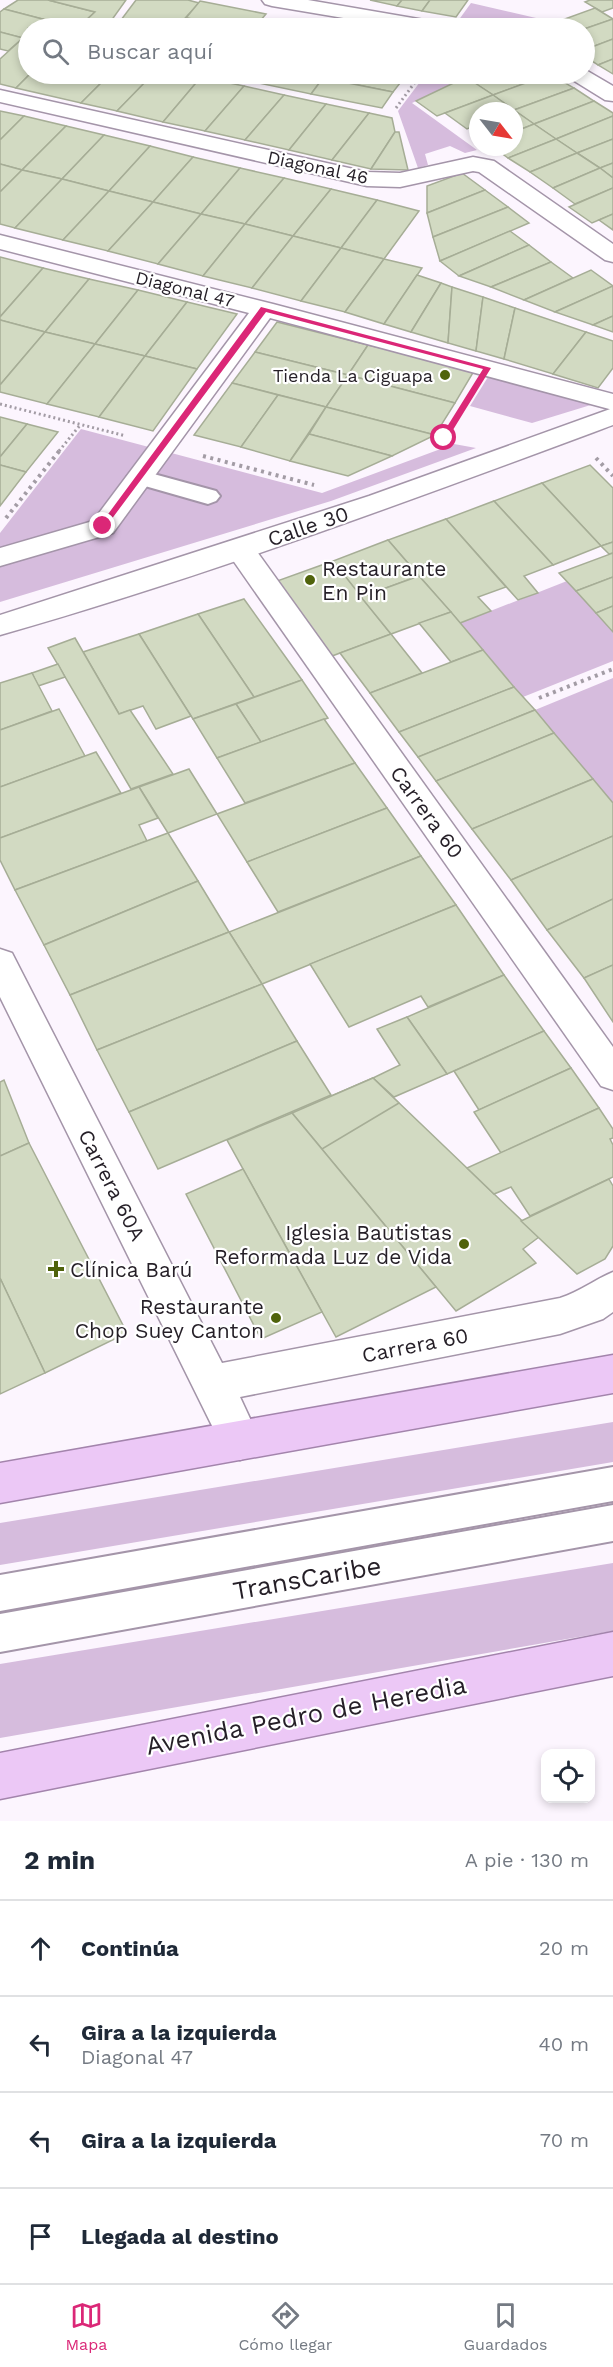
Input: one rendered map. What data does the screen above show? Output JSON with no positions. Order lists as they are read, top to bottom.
{
  "streets": {
    "highway": ["Avenida Pedro de Heredia"],
    "street": [
      "Diagonal 46",
      "Diagonal 47",
      "Calle 30",
      "Carrera 60",
      "Carrera 60A"
    ],
    "lane": ["TransCaribe"]
  },
  "crossings": [
    ["Calle 30", "Carrera 60"],
    ["Carrera 60", "Carrera 60A"]
  ],
  "places": {
    "other": [
      "Tienda La Ciguapa",
      "Restaurante En Pin",
      "Iglesia Bautistas Reformada Luz de Vida",
      "Restaurante Chop Suey Canton"
    ],
    "health": ["Clínica Barú"]
  },
  "north": "bottom right",
  "page": {
    "search": "Buscar aquí",
    "heading": ["2 min", "A pie · 130 m"],
    "list": [
      ["Continúa", "20 m"],
      ["Gira a la izquierda", "Diagonal 47", "40 m"],
      ["Gira a la izquierda", "70 m"],
      "Llegada al destino"
    ],
    "nav": ["Mapa", "Cómo llegar", "Guardados"]
  }
}
